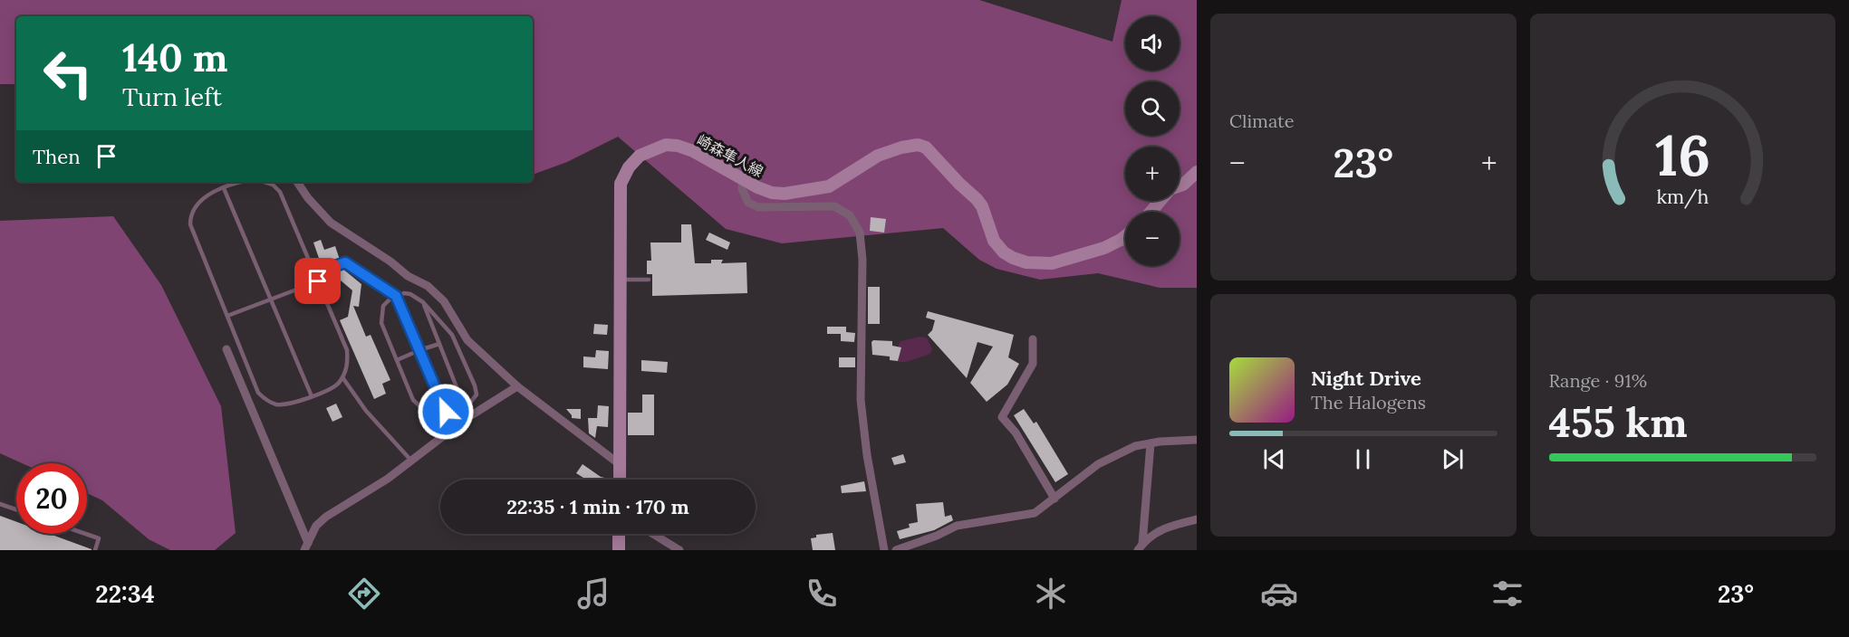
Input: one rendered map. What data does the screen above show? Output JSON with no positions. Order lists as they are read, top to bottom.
{
  "streets": {
    "main road": ["崎森隼人線"]
  },
  "page": {
    "tile": [
      "Climate",
      ["Range · 91%", "455 km"]
    ],
    "map_buttons": ["+", "−"],
    "turn": ["140 m", "Turn left"],
    "then": "Then",
    "heat": ["−", "23°", "+"],
    "song": ["Night Drive", "The Halogens"],
    "limit": "20",
    "trip": "22:35 · 1 min · 170 m",
    "tabs": ["22:34", "23°"],
    "gauge": ["16", "km/h"]
  }
}
